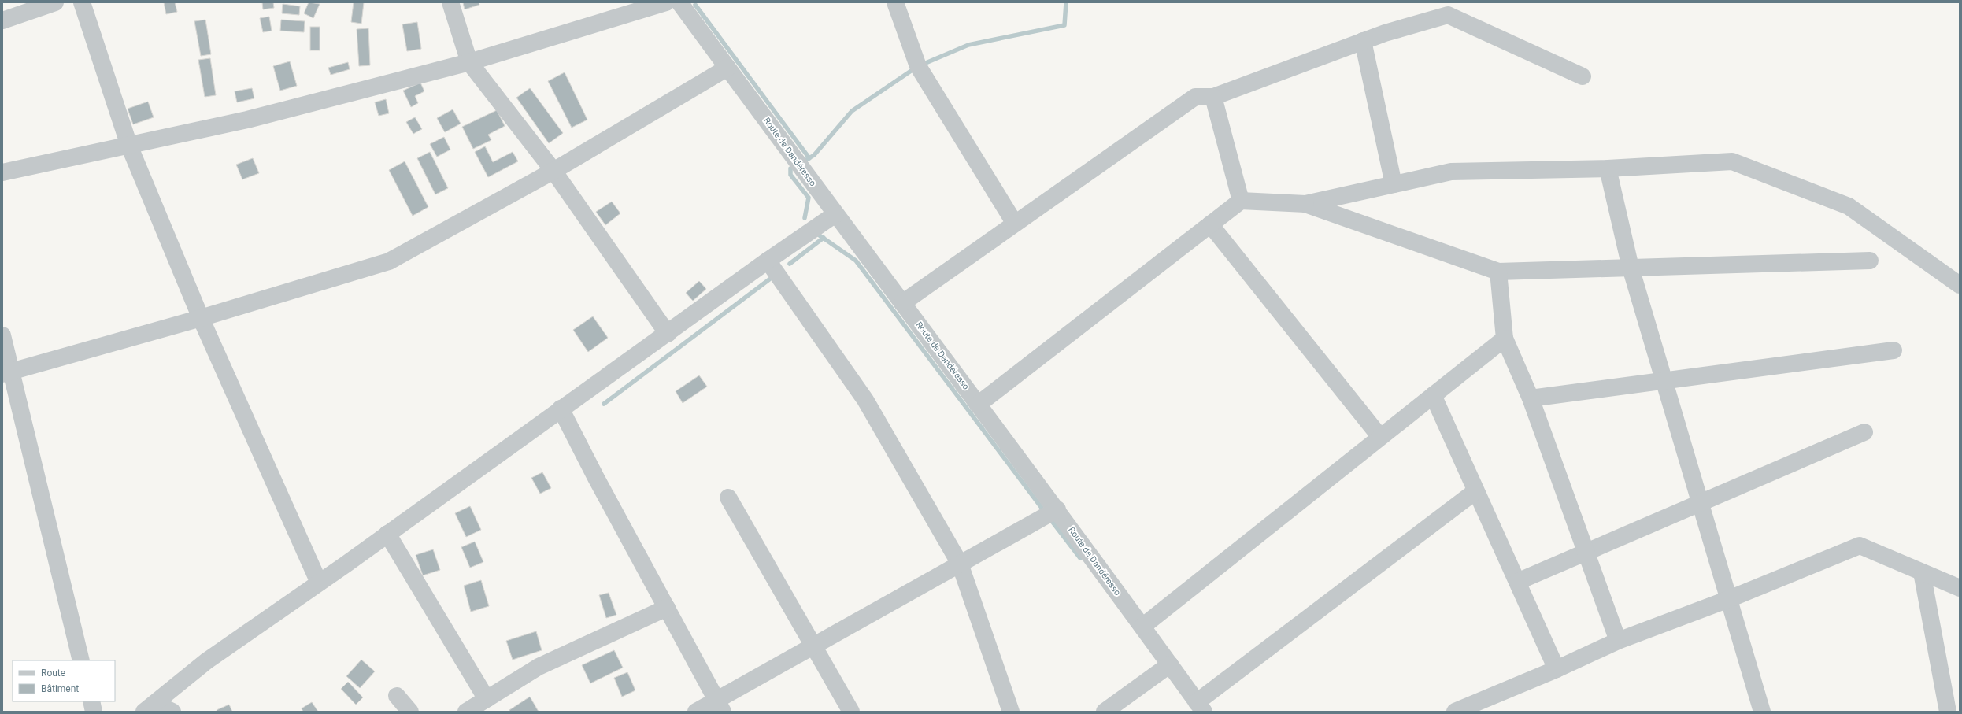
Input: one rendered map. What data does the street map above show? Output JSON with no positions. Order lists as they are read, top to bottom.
{
  "streets": {
    "street": ["Route de Dandéresso"]
  },
  "legend": ["Route", "Bâtiment"]
}
